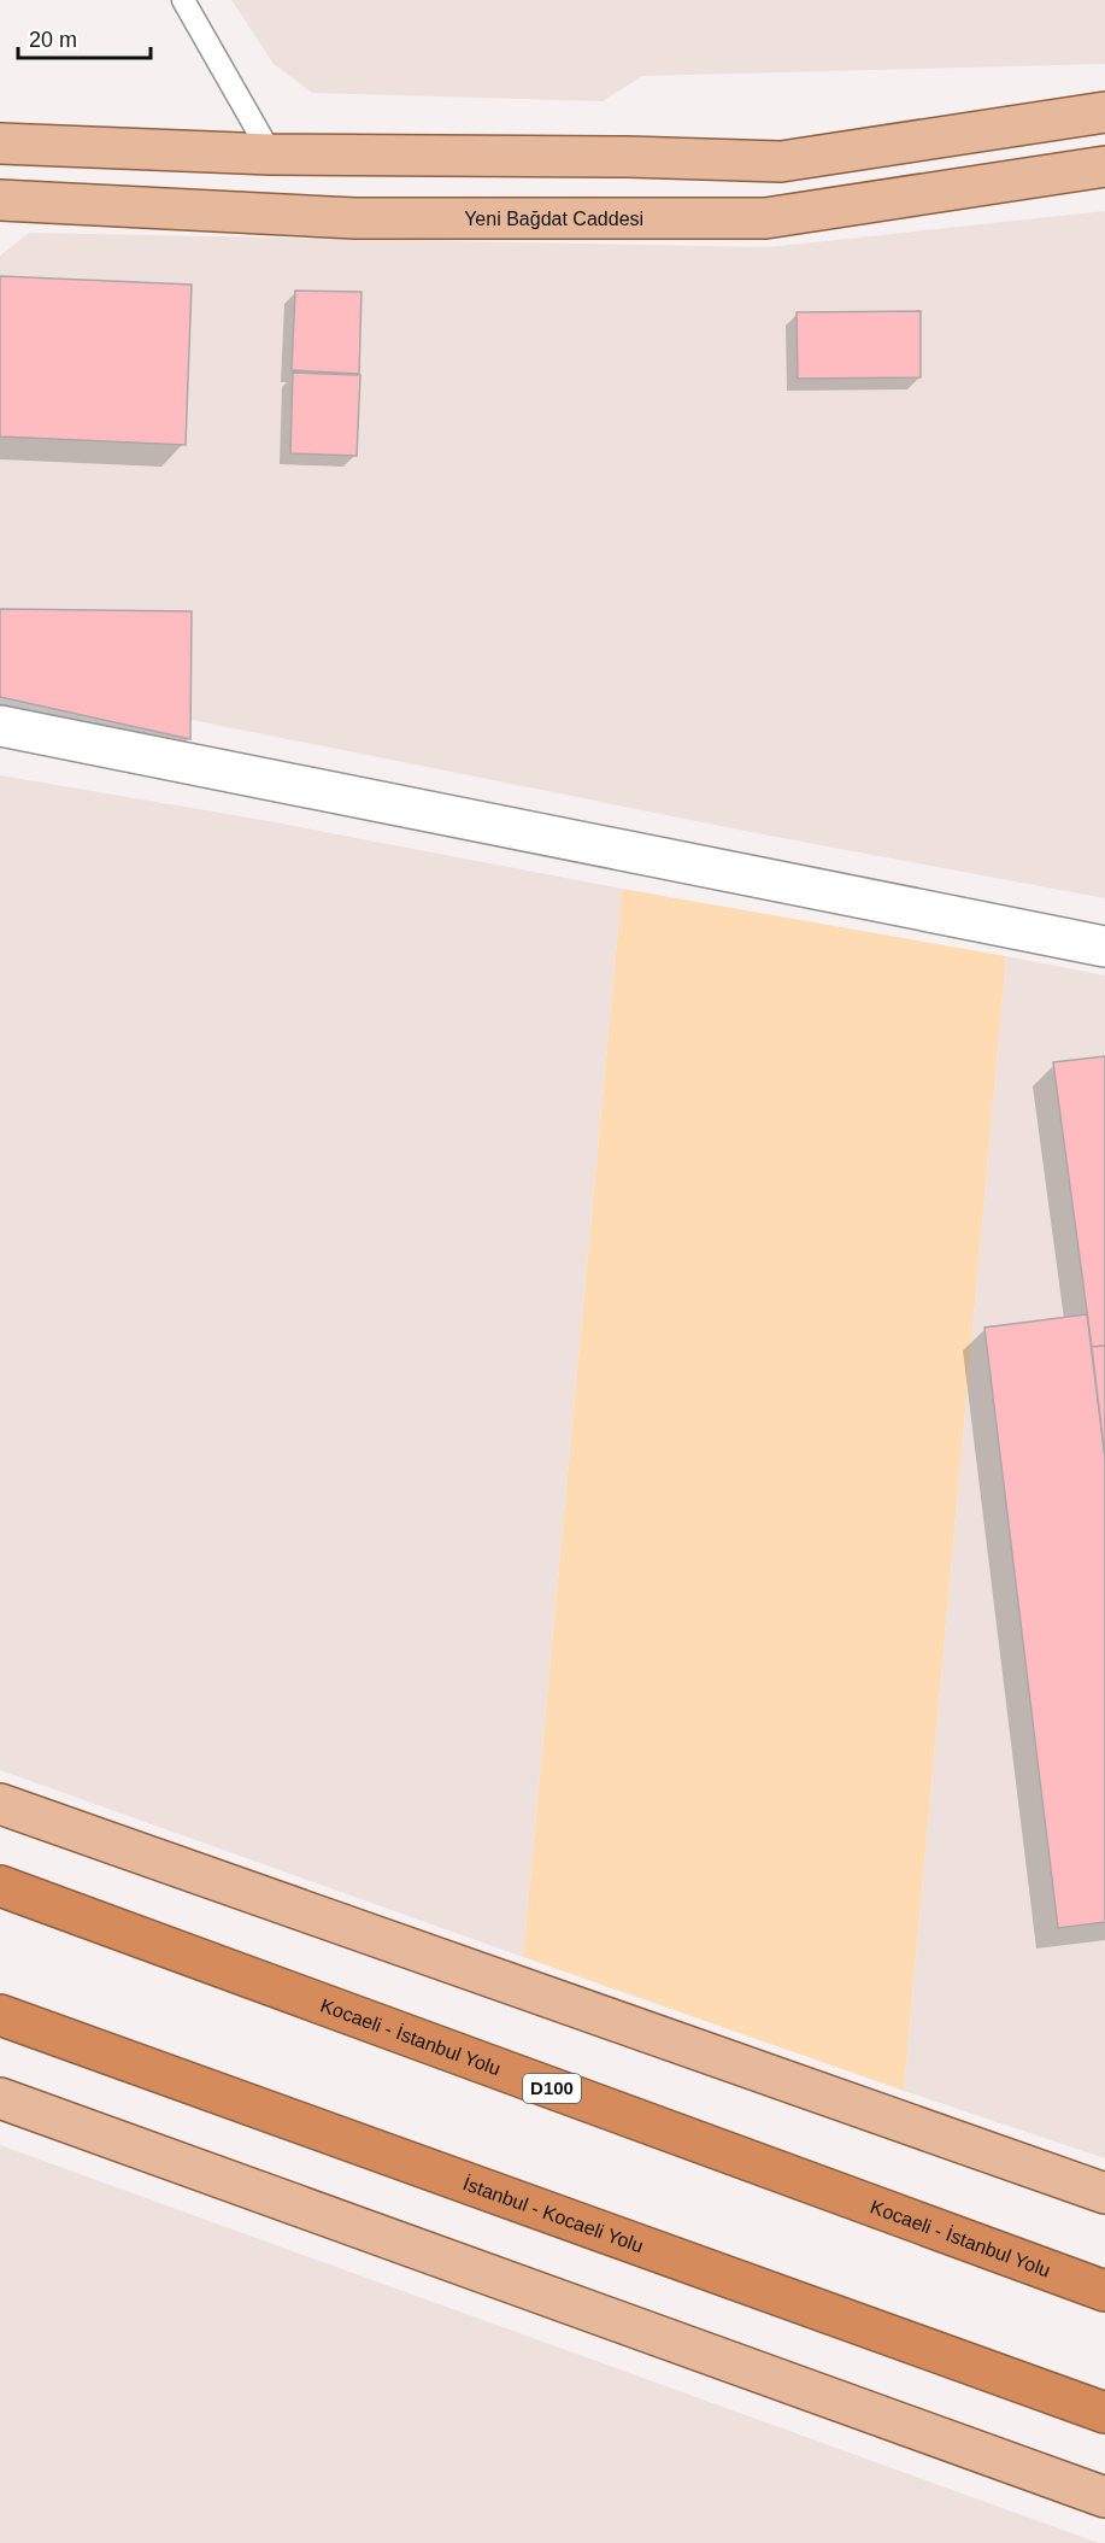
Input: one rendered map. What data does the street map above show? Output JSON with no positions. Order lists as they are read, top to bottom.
{
  "streets": {
    "highway": ["Kocaeli - İstanbul Yolu", "D100", "İstanbul - Kocaeli Yolu"],
    "main road": ["Yeni Bağdat Caddesi"]
  },
  "scale_bar": "20 m"
}
